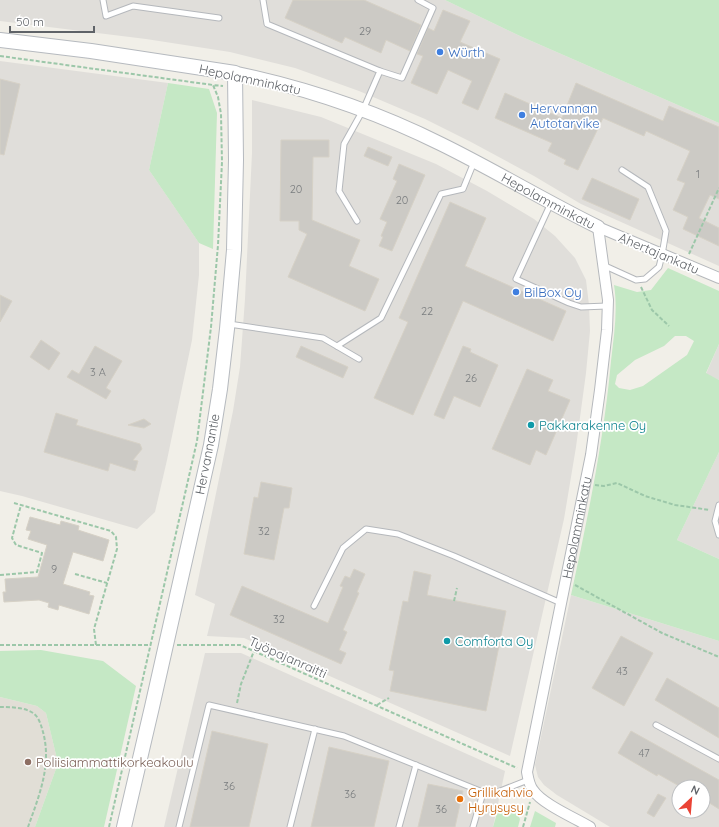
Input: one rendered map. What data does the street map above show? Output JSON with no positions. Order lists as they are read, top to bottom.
{
  "streets": {
    "main road": ["Hepolamminkatu", "Hervannantie"],
    "street": ["Ahertajankatu"],
    "path": ["Työpajanraitti"]
  },
  "crossings": [
    ["Hepolamminkatu", "Ahertajankatu"],
    ["Hepolamminkatu", "Hervannantie"],
    ["Hepolamminkatu", "Työpajanraitti"],
    ["Hervannantie", "Työpajanraitti"]
  ],
  "places": [
    "Würth",
    "Hervannan Autotarvike",
    "BilBox Oy",
    "Pakkarakenne Oy",
    "Comforta Oy",
    "Poliisiammattikorkeakoulu",
    "Grillikahvio Hyrysysy"
  ],
  "house_numbers": [
    "29",
    "1",
    "20",
    "20",
    "22",
    "3 A",
    "26",
    "32",
    "9",
    "32",
    "43",
    "47",
    "36",
    "36",
    "36"
  ],
  "scale_bar": "50 m",
  "north": "top right"
}
